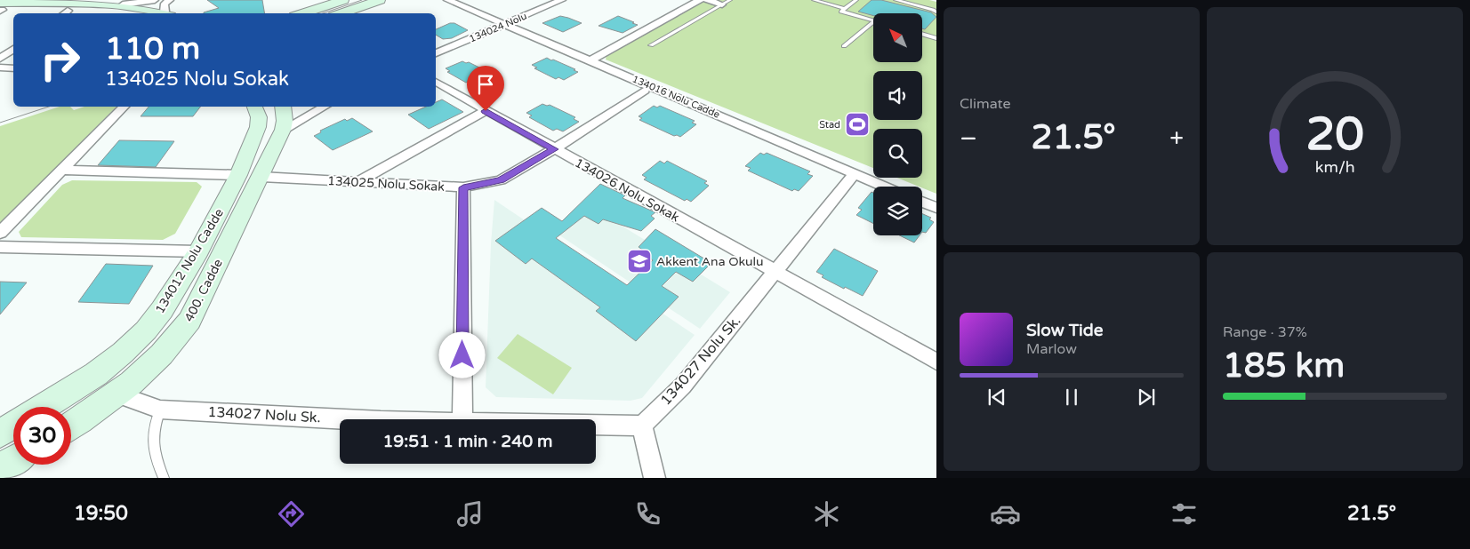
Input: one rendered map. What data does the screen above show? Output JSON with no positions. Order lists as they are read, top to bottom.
{
  "streets": {
    "main road": ["134012 Nolu Cadde", "400. Cadde"],
    "street": [
      "134024 Nolu",
      "134016 Nolu Cadde",
      "134025 Nolu Sokak",
      "134026 Nolu Sokak",
      "134027 Nolu Sk."
    ]
  },
  "crossings": [
    ["134024 Nolu", "134016 Nolu Cadde"],
    ["134016 Nolu Cadde", "134027 Nolu Sk."],
    ["134025 Nolu Sokak", "134026 Nolu Sokak"],
    ["134025 Nolu Sokak", "400. Cadde"],
    ["134026 Nolu Sokak", "134027 Nolu Sk."],
    ["400. Cadde", "134027 Nolu Sk."]
  ],
  "places": {
    "sports": ["Stad"],
    "school or university": ["Akkent Ana Okulu"]
  },
  "north": "top left",
  "page": {
    "tile": [
      "Climate",
      ["Range · 37%", "185 km"]
    ],
    "turn": ["110 m", "134025 Nolu Sokak"],
    "heat": ["−", "21.5°", "+"],
    "song": ["Slow Tide", "Marlow"],
    "limit": "30",
    "trip": "19:51 · 1 min · 240 m",
    "tabs": ["19:50", "21.5°"],
    "gauge": ["20", "km/h"]
  }
}
